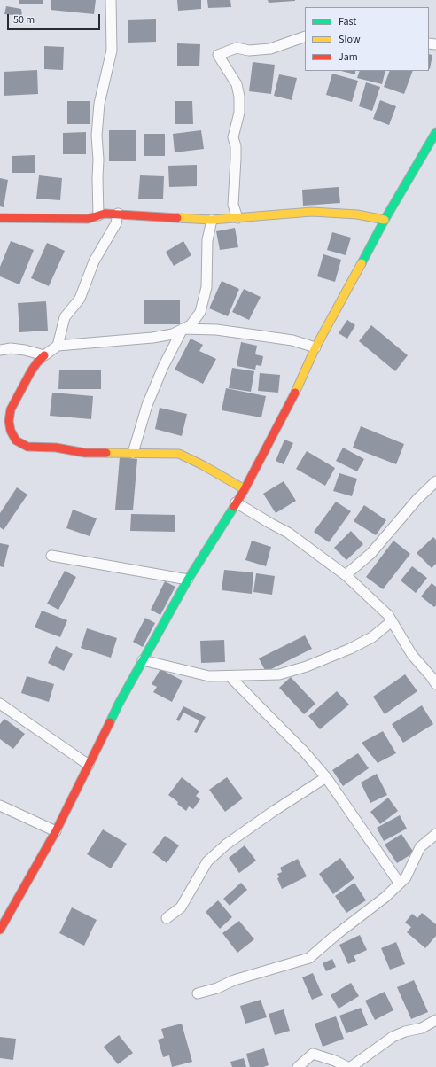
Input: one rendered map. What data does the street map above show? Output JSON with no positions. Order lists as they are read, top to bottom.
{
  "legend": ["Fast", "Slow", "Jam"],
  "scale_bar": "50 m"
}
